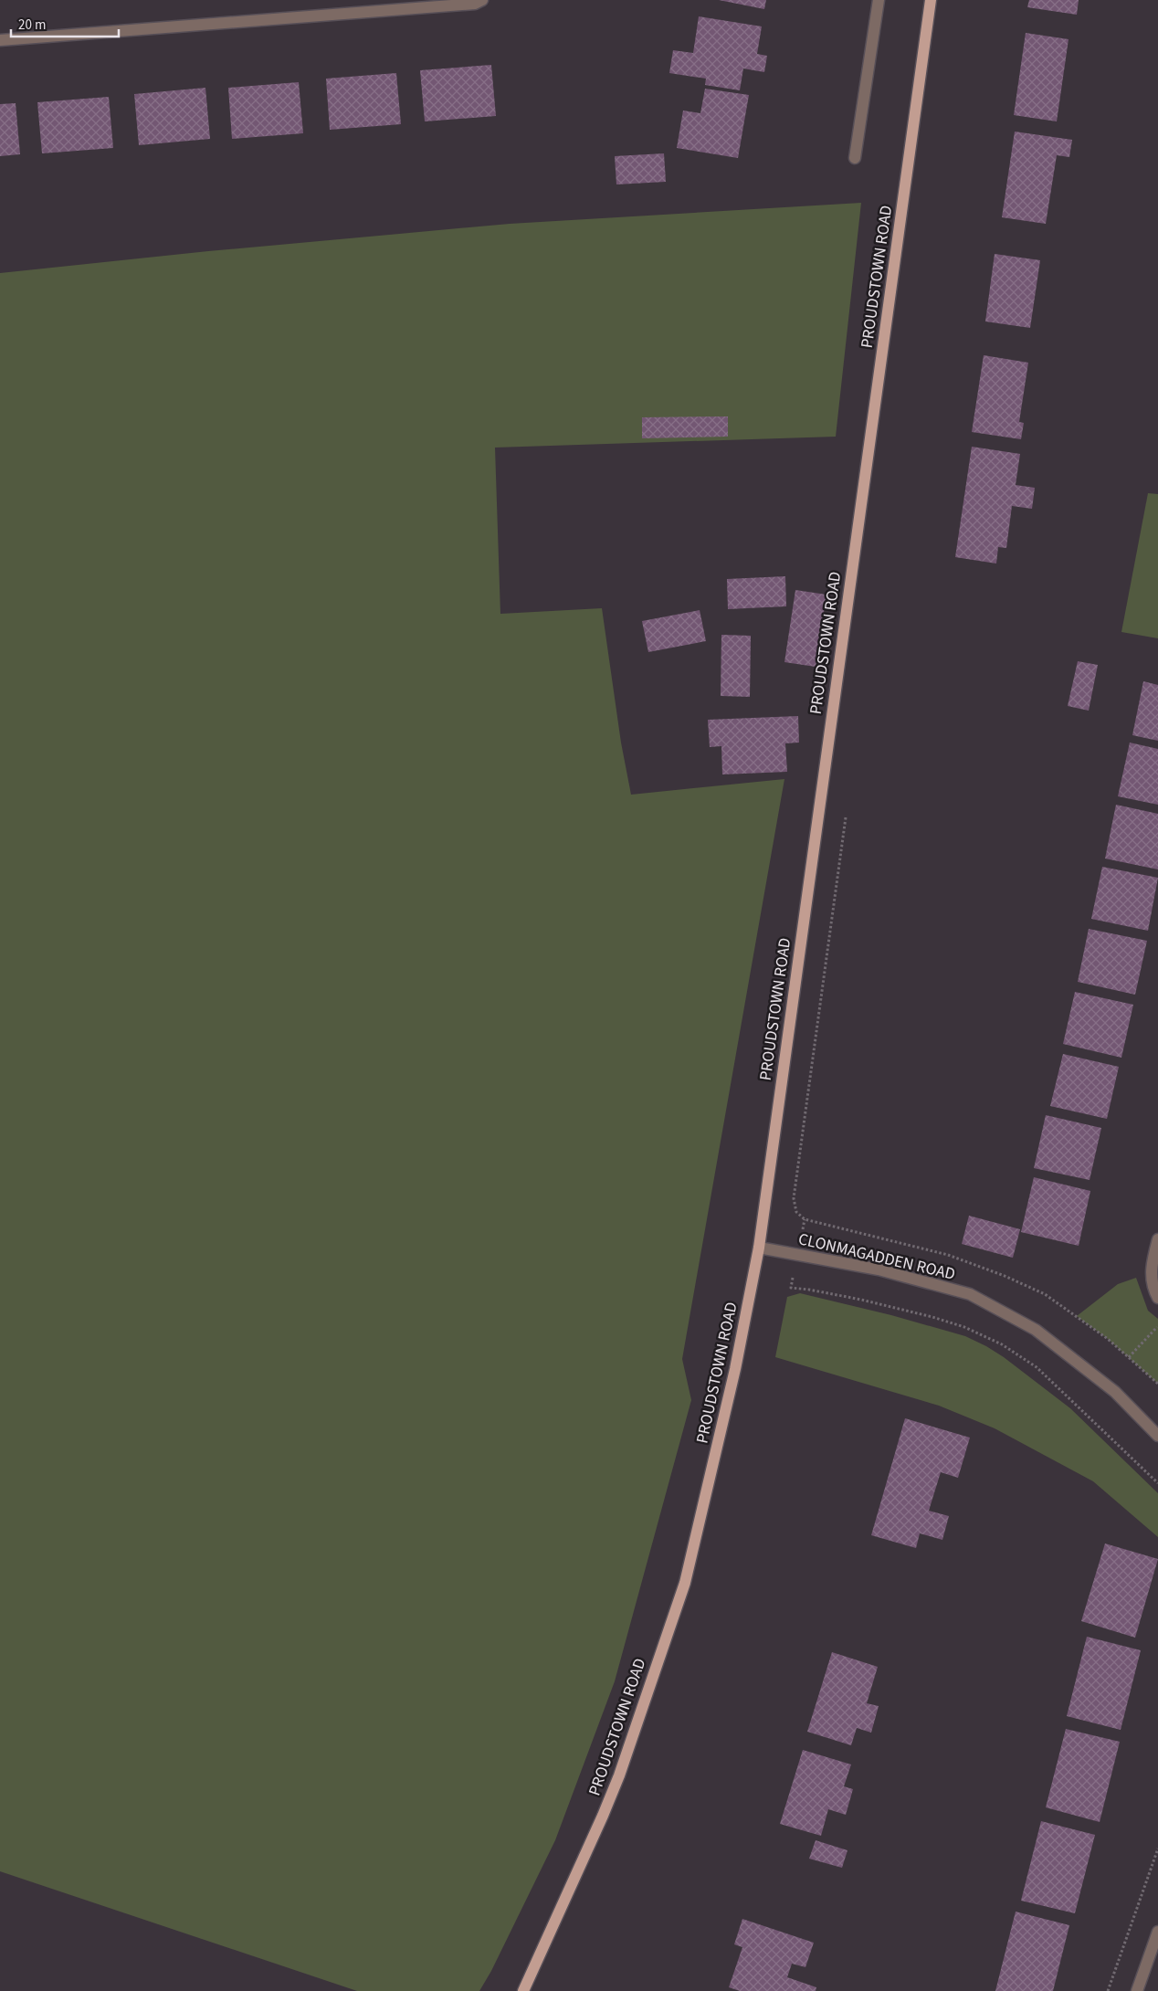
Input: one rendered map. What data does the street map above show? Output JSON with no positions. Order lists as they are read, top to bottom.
{
  "streets": {
    "main road": ["PROUDSTOWN ROAD"],
    "street": ["CLONMAGADDEN ROAD"]
  },
  "crossings": [
    ["PROUDSTOWN ROAD", "CLONMAGADDEN ROAD"]
  ],
  "scale_bar": "20 m"
}
